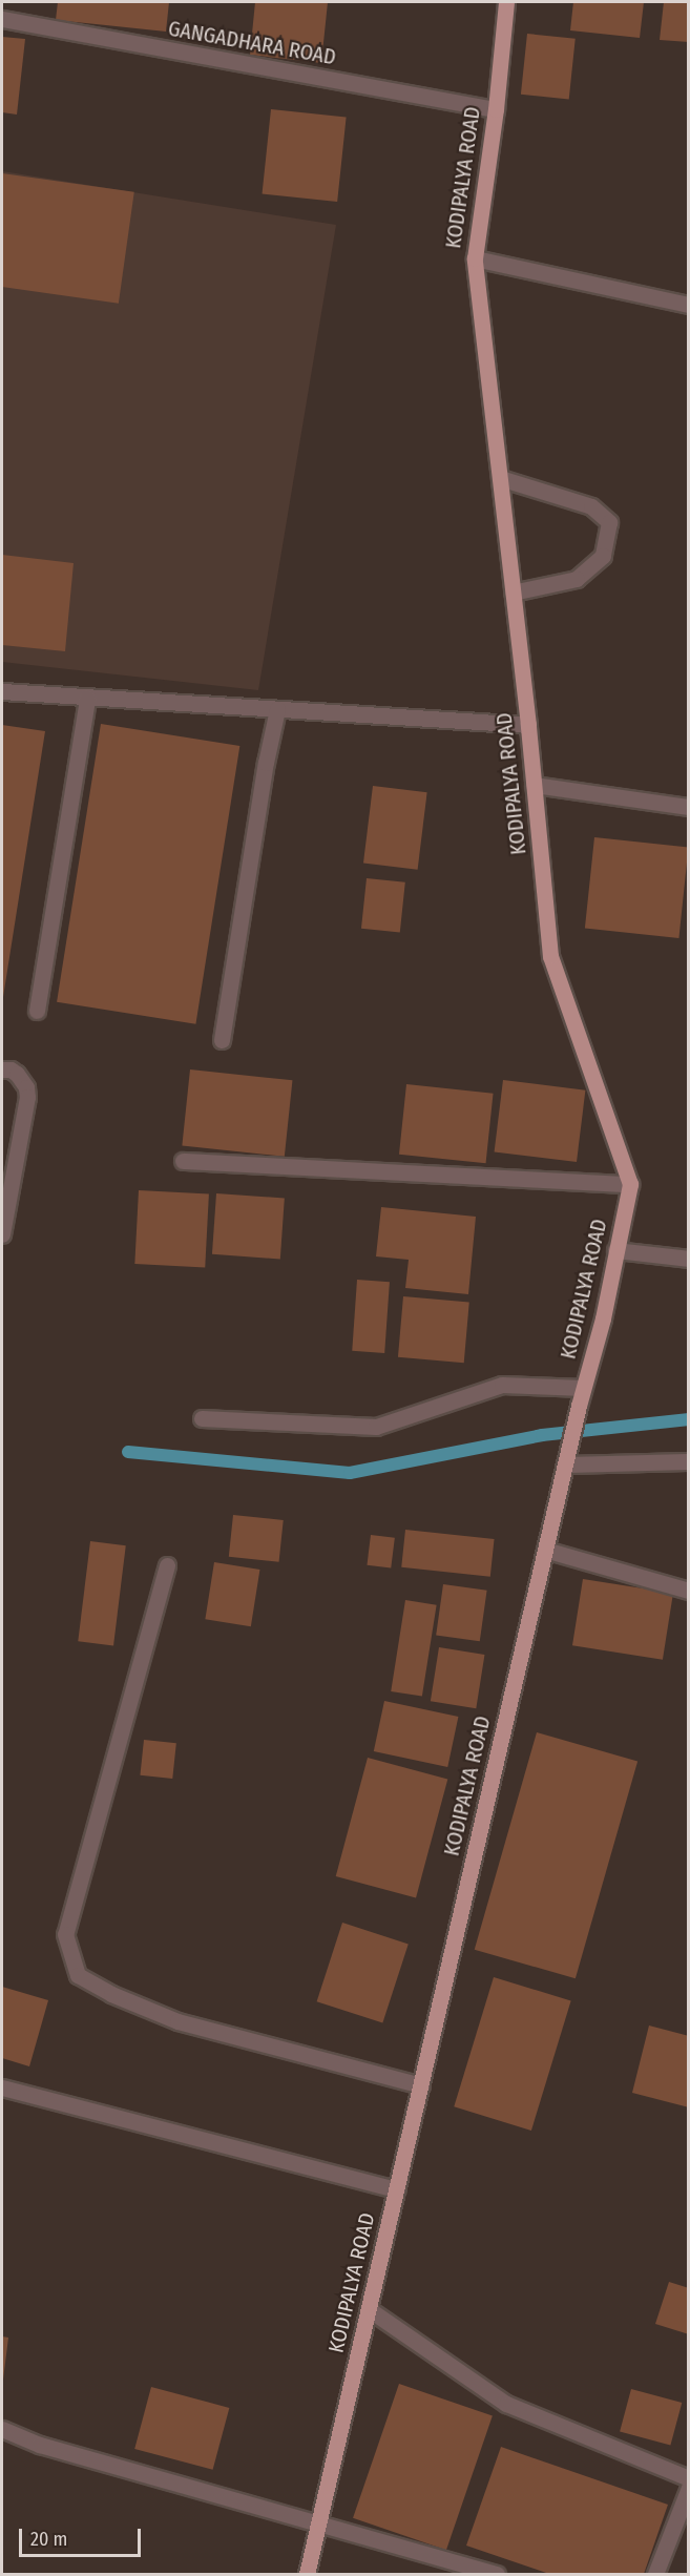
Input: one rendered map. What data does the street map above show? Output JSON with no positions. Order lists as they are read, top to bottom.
{
  "streets": {
    "main road": ["KODIPALYA ROAD"],
    "street": ["GANGADHARA ROAD"]
  },
  "crossings": [
    ["GANGADHARA ROAD", "KODIPALYA ROAD"]
  ],
  "scale_bar": "20 m"
}
